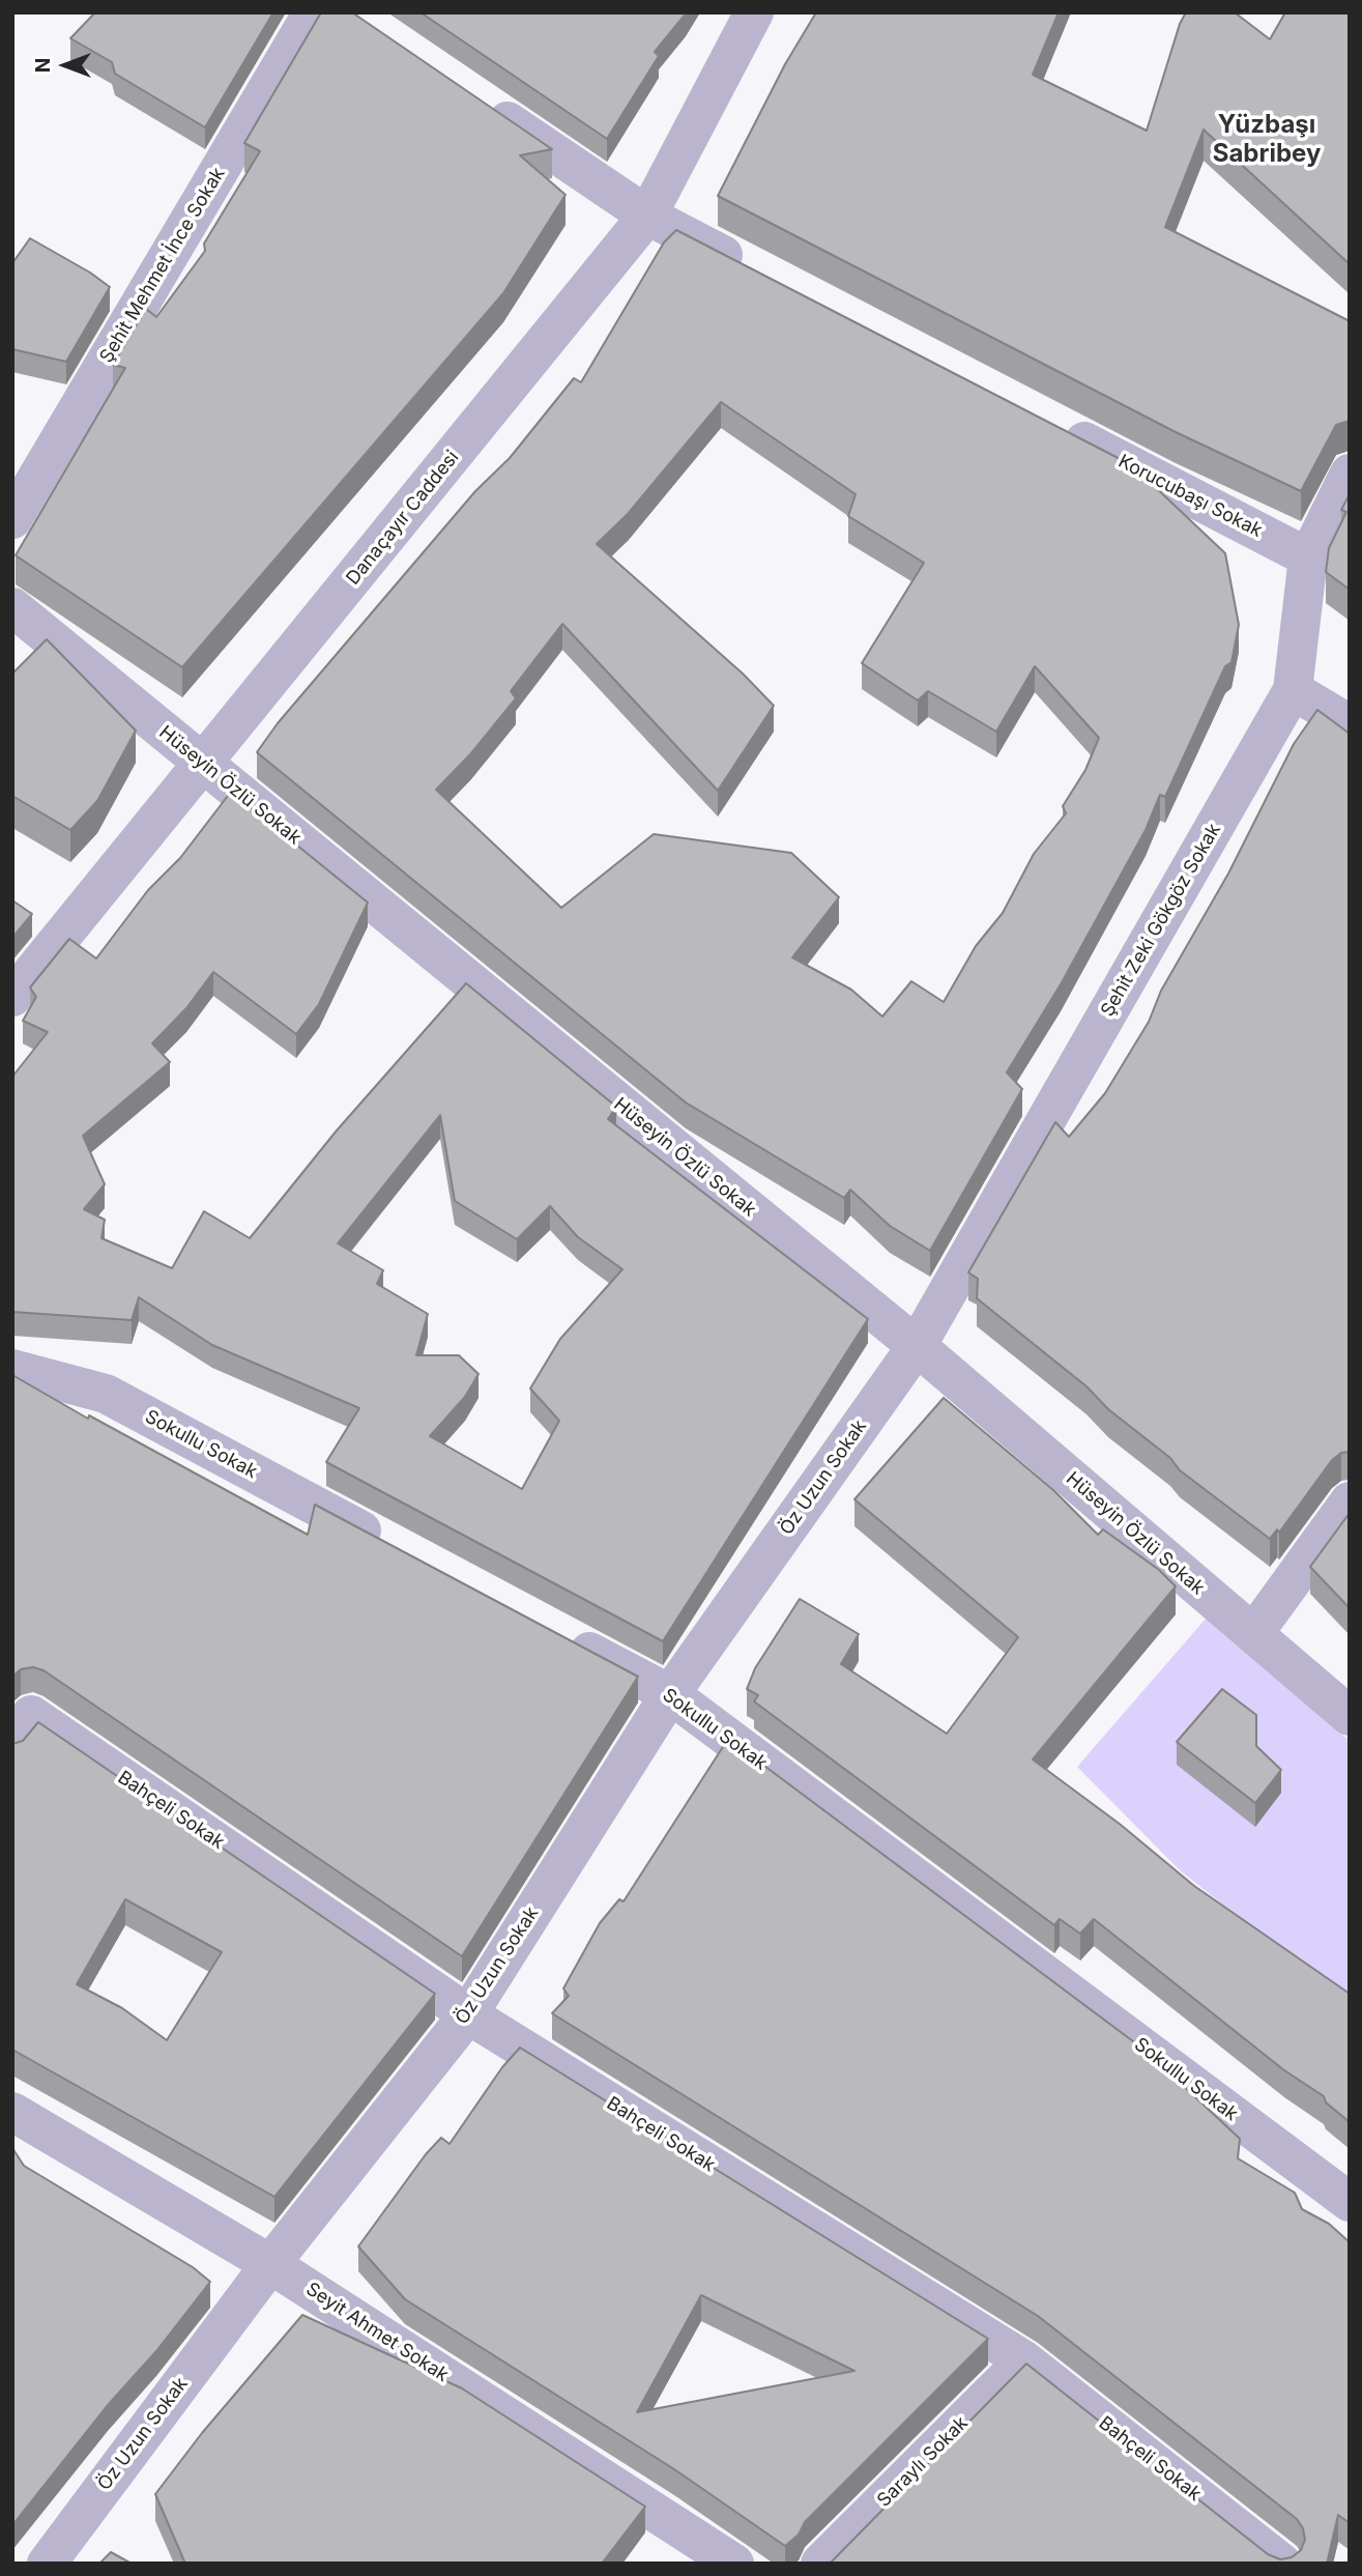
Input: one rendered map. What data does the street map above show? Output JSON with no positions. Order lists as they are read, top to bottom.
{
  "streets": {
    "street": [
      "Şehit Mehmet İnce Sokak",
      "Korucubaşı Sokak",
      "Danaçayır Caddesi",
      "Hüseyin Özlü Sokak",
      "Şehit Zeki Gökgöz Sokak",
      "Sokullu Sokak",
      "Öz Uzun Sokak",
      "Bahçeli Sokak",
      "Seyit Ahmet Sokak",
      "Saraylı Sokak"
    ]
  },
  "crossings": [
    ["Korucubaşı Sokak", "Şehit Zeki Gökgöz Sokak"],
    ["Danaçayır Caddesi", "Hüseyin Özlü Sokak"],
    ["Hüseyin Özlü Sokak", "Şehit Zeki Gökgöz Sokak"],
    ["Hüseyin Özlü Sokak", "Öz Uzun Sokak"],
    ["Şehit Zeki Gökgöz Sokak", "Öz Uzun Sokak"],
    ["Sokullu Sokak", "Öz Uzun Sokak"],
    ["Öz Uzun Sokak", "Bahçeli Sokak"],
    ["Öz Uzun Sokak", "Seyit Ahmet Sokak"],
    ["Bahçeli Sokak", "Saraylı Sokak"]
  ],
  "districts": ["Yüzbaşı Sabribey"],
  "north": "left"
}
